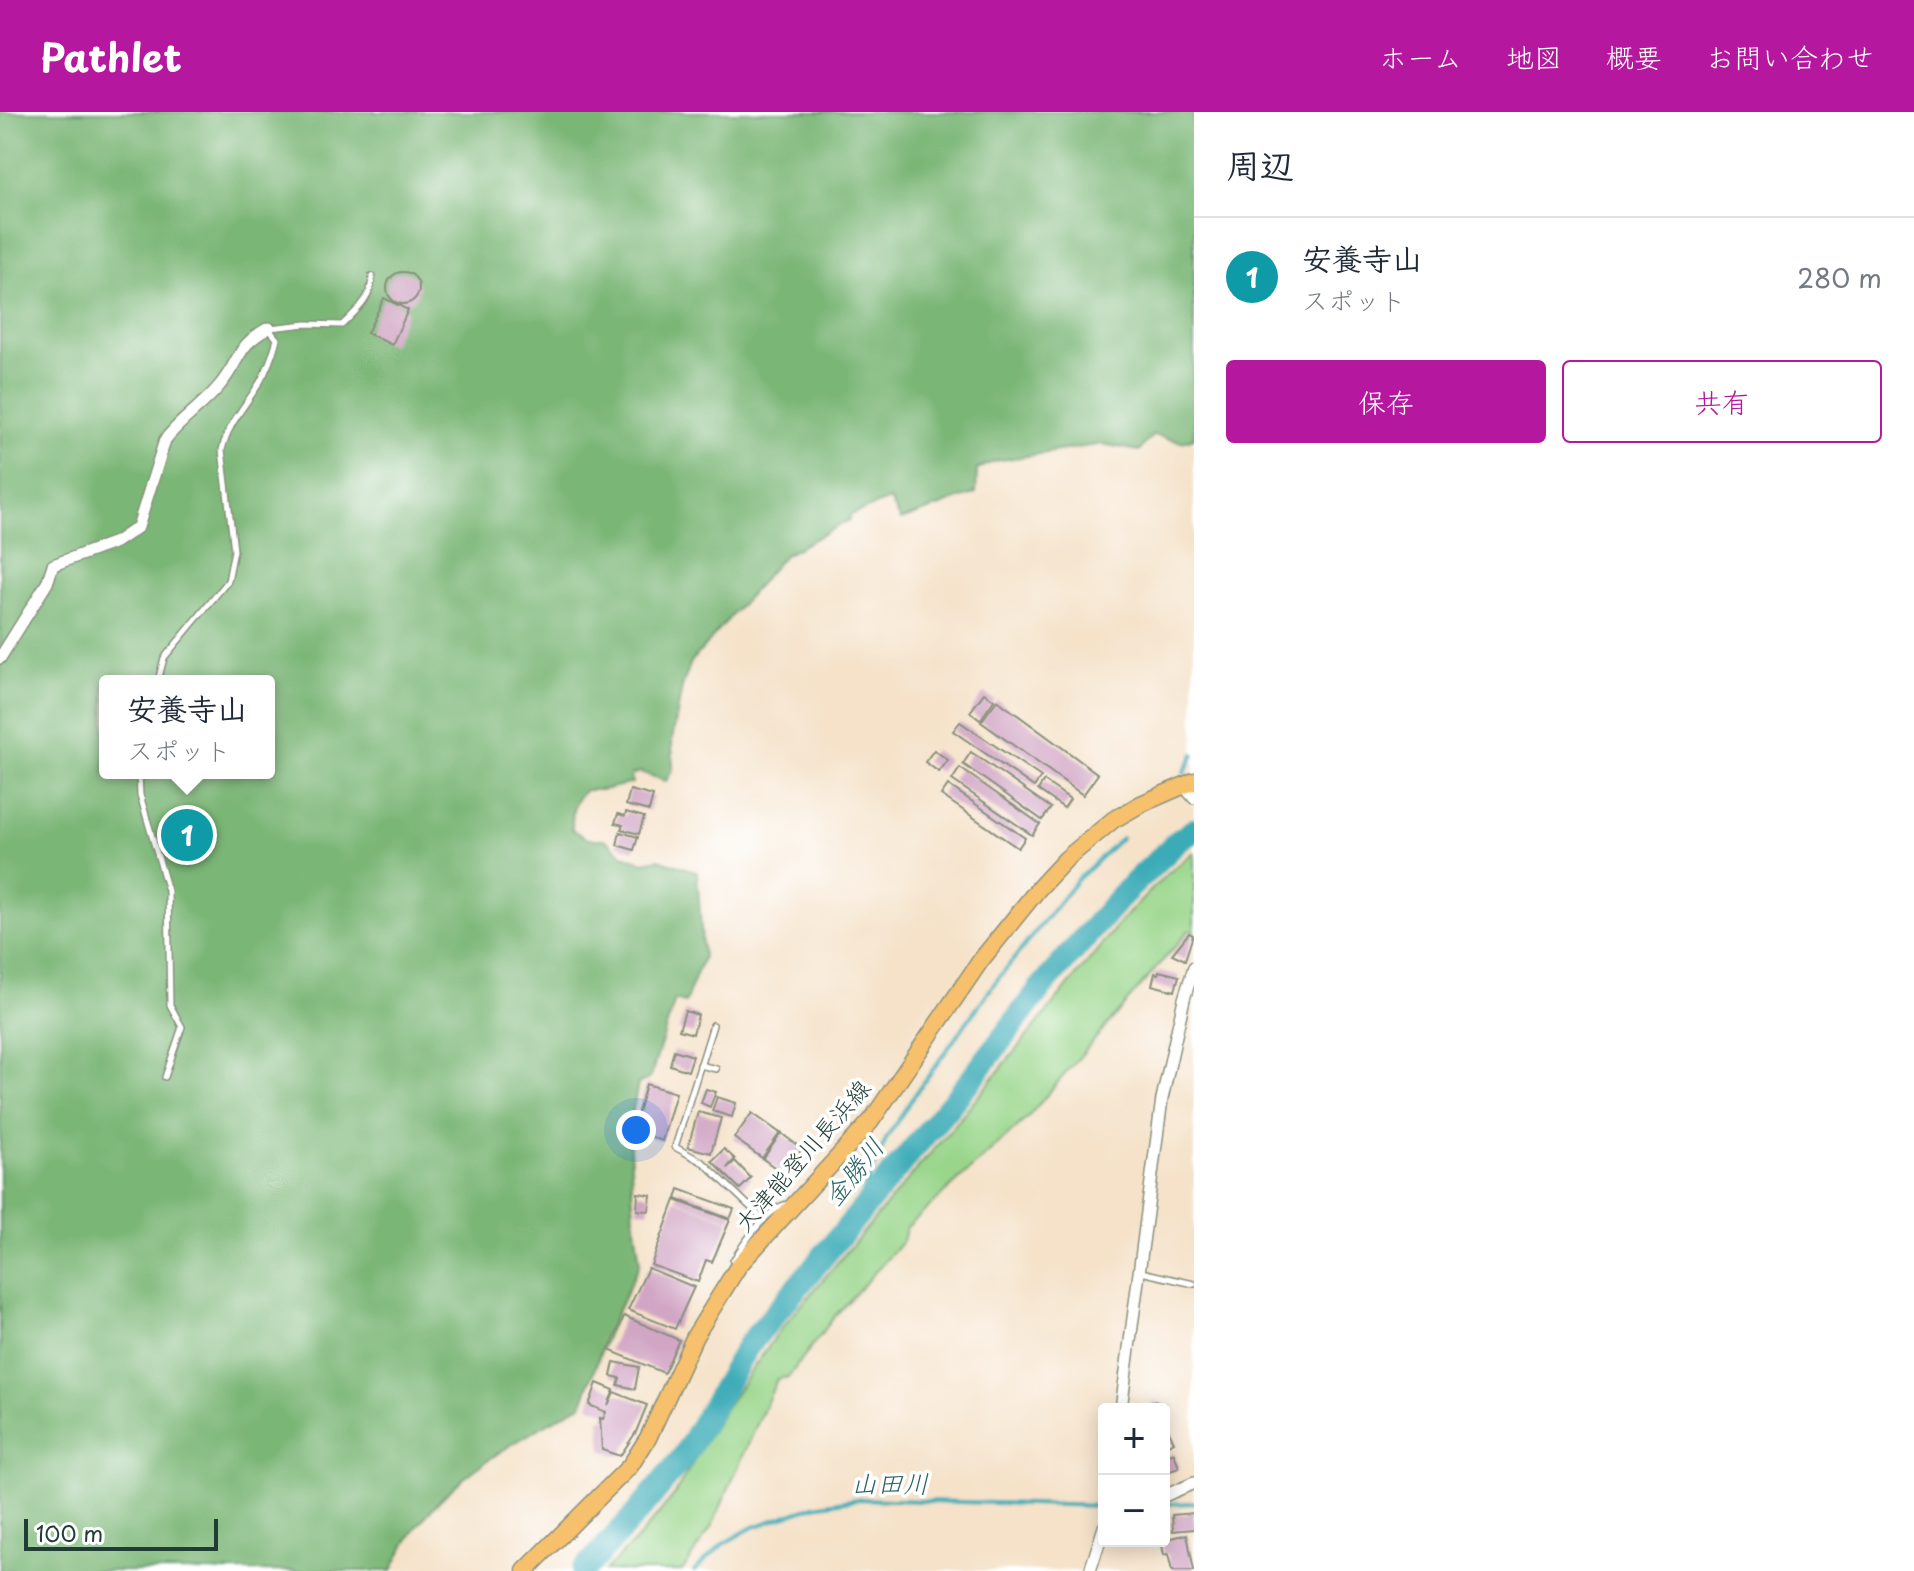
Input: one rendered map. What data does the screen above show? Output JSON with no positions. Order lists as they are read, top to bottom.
{
  "streets": {
    "main road": ["大津能登川長浜線"]
  },
  "water": ["金勝川", "山田川"],
  "scale_bar": "100 m",
  "page": {
    "header": "Pathlet",
    "nav": [
      "ホーム",
      "地図",
      "概要",
      "お問い合わせ"
    ],
    "heading": "周辺",
    "list": [
      {
        "mark": "1",
        "name": "安養寺山",
        "note": "スポット",
        "value": "280 m"
      }
    ],
    "buttons": ["保存", "共有"],
    "popup": ["安養寺山", "スポット"],
    "pins": "1",
    "map_buttons": ["+", "−"],
    "scale": "100 m"
  }
}
